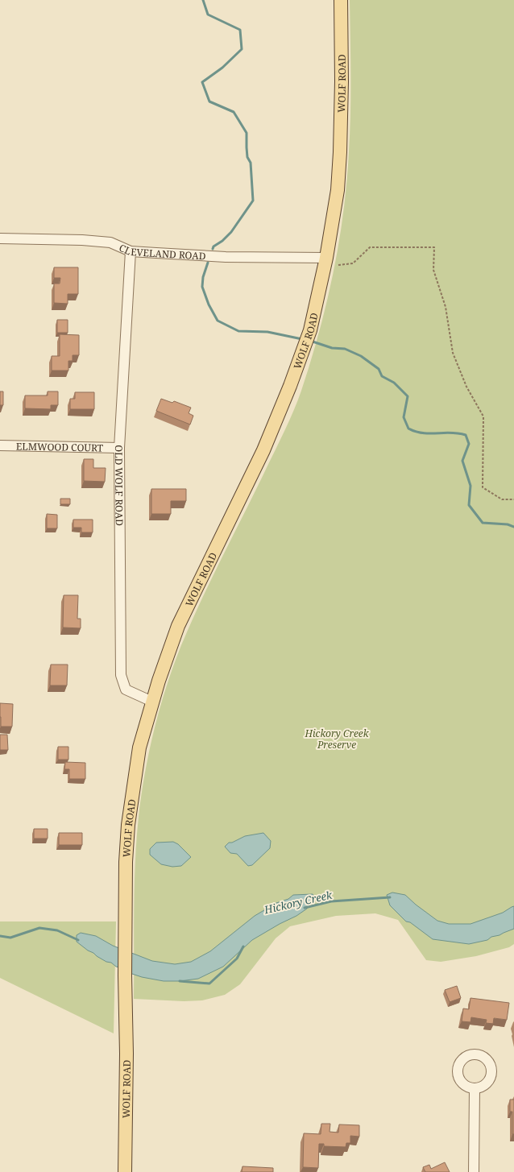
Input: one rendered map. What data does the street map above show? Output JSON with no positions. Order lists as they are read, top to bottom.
{
  "streets": {
    "main road": ["WOLF ROAD"],
    "street": ["CLEVELAND ROAD", "ELMWOOD COURT", "OLD WOLF ROAD"]
  },
  "crossings": [
    ["WOLF ROAD", "CLEVELAND ROAD"],
    ["WOLF ROAD", "OLD WOLF ROAD"],
    ["CLEVELAND ROAD", "OLD WOLF ROAD"],
    ["ELMWOOD COURT", "OLD WOLF ROAD"]
  ],
  "water": ["Hickory Creek"],
  "parks": ["Hickory Creek Preserve"]
}
